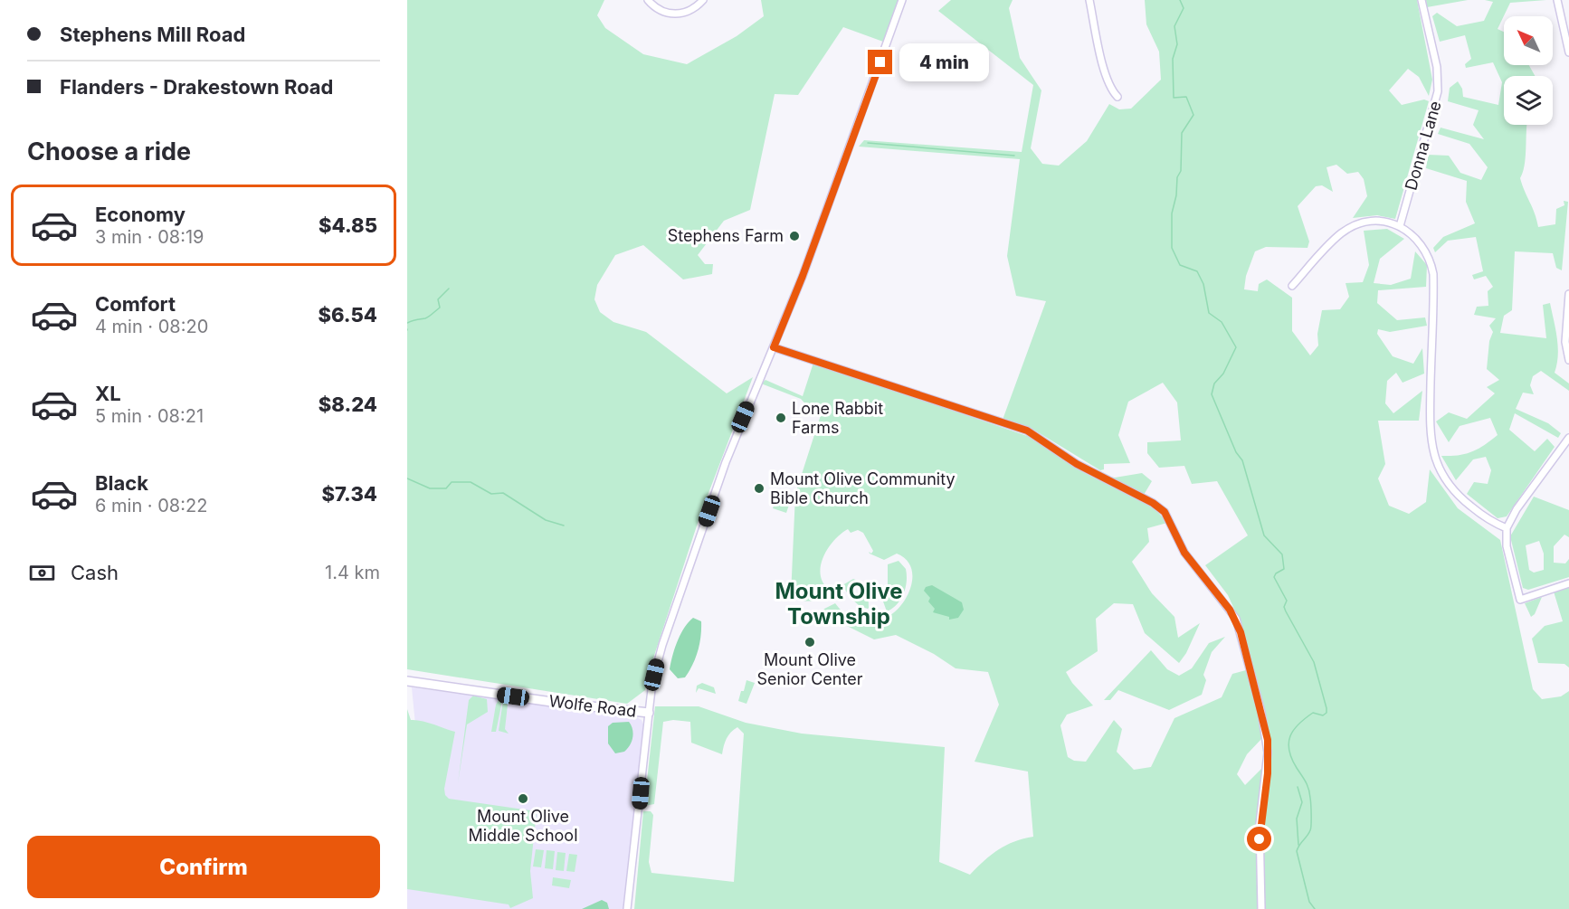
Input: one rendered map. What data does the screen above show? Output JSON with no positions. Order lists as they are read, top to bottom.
{
  "streets": {
    "main road": ["Wolfe Road"],
    "street": ["Donna Lane"]
  },
  "districts": ["Mount Olive Township"],
  "places": [
    "Stephens Farm",
    "Lone Rabbit Farms",
    "Mount Olive Community Bible Church",
    "Mount Olive Senior Center",
    "Mount Olive Middle School"
  ],
  "north": "top left",
  "page": {
    "banner": ["Stephens Mill Road", "Flanders - Drakestown Road"],
    "bubble": "4 min",
    "heading": "Choose a ride",
    "list": [
      {
        "name": "Economy",
        "note": "3 min · 08:19",
        "value": "$4.85"
      },
      {
        "name": "Comfort",
        "note": "4 min · 08:20",
        "value": "$6.54"
      },
      {
        "name": "XL",
        "note": "5 min · 08:21",
        "value": "$8.24"
      },
      {
        "name": "Black",
        "note": "6 min · 08:22",
        "value": "$7.34"
      }
    ],
    "pay": ["Cash", "1.4 km"],
    "buttons": "Confirm"
  }
}
